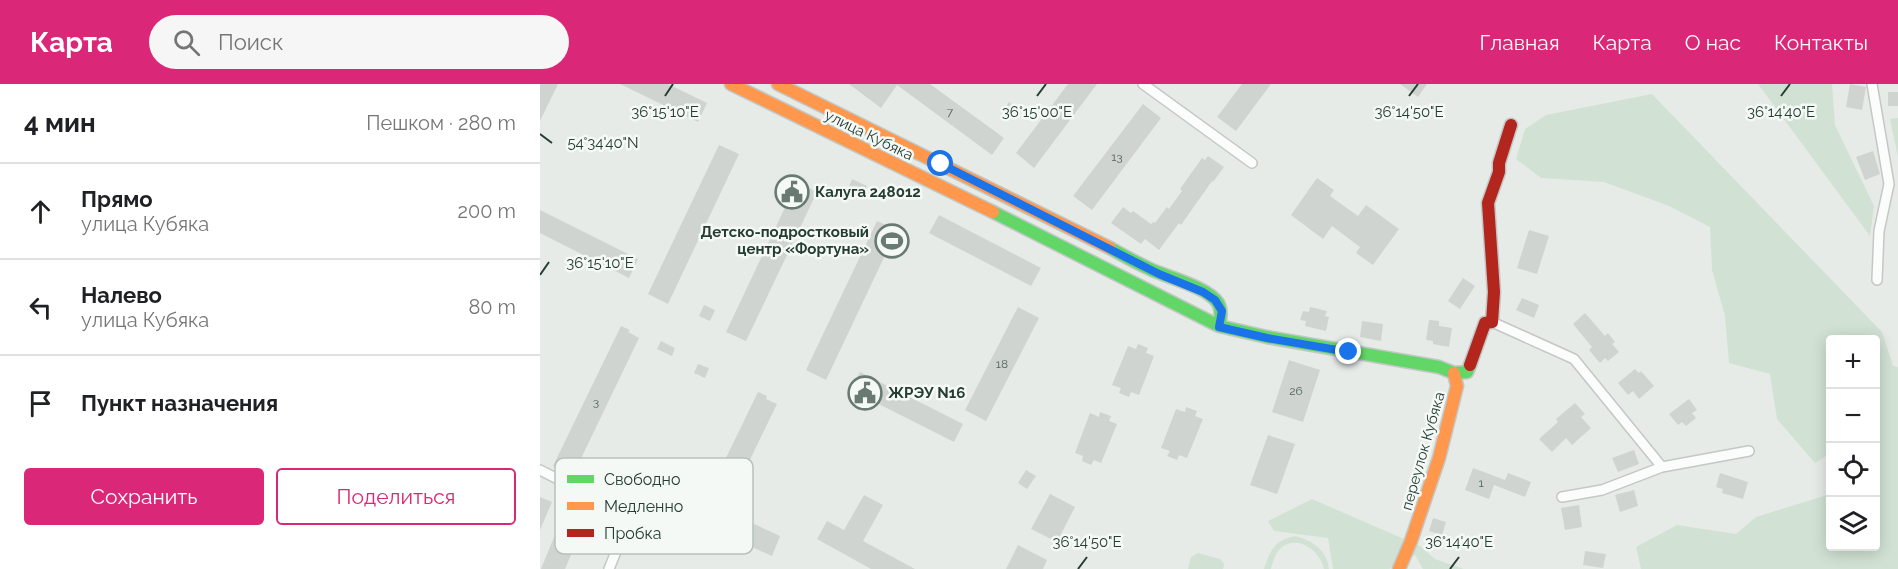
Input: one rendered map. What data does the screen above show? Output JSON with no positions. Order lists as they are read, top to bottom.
{
  "streets": {
    "street": ["улица Кубяка", "переулок Кубяка"]
  },
  "crossings": [
    ["улица Кубяка", "переулок Кубяка"]
  ],
  "places": {
    "public building": ["Калуга 248012", "ЖРЭУ N16"],
    "sports": ["Детско-подростковый центр «Фортуна»"]
  },
  "house_numbers": [
    "7",
    "13",
    "18",
    "26",
    "3",
    "1"
  ],
  "legend": ["Свободно", "Медленно", "Пробка"],
  "page": {
    "header": "Карта",
    "search": "Поиск",
    "nav": [
      "Главная",
      "Карта",
      "О нас",
      "Контакты"
    ],
    "heading": ["4 мин", "Пешком · 280 m"],
    "list": [
      ["Прямо", "улица Кубяка", "200 m"],
      ["Налево", "улица Кубяка", "80 m"],
      "Пункт назначения"
    ],
    "map_buttons": ["+", "−"],
    "buttons": ["Сохранить", "Поделиться"]
  },
  "coordinates": [
    "36°15'10\"E",
    "36°15'00\"E",
    "36°14'50\"E",
    "36°14'40\"E",
    "54°34'40\"N"
  ]
}
